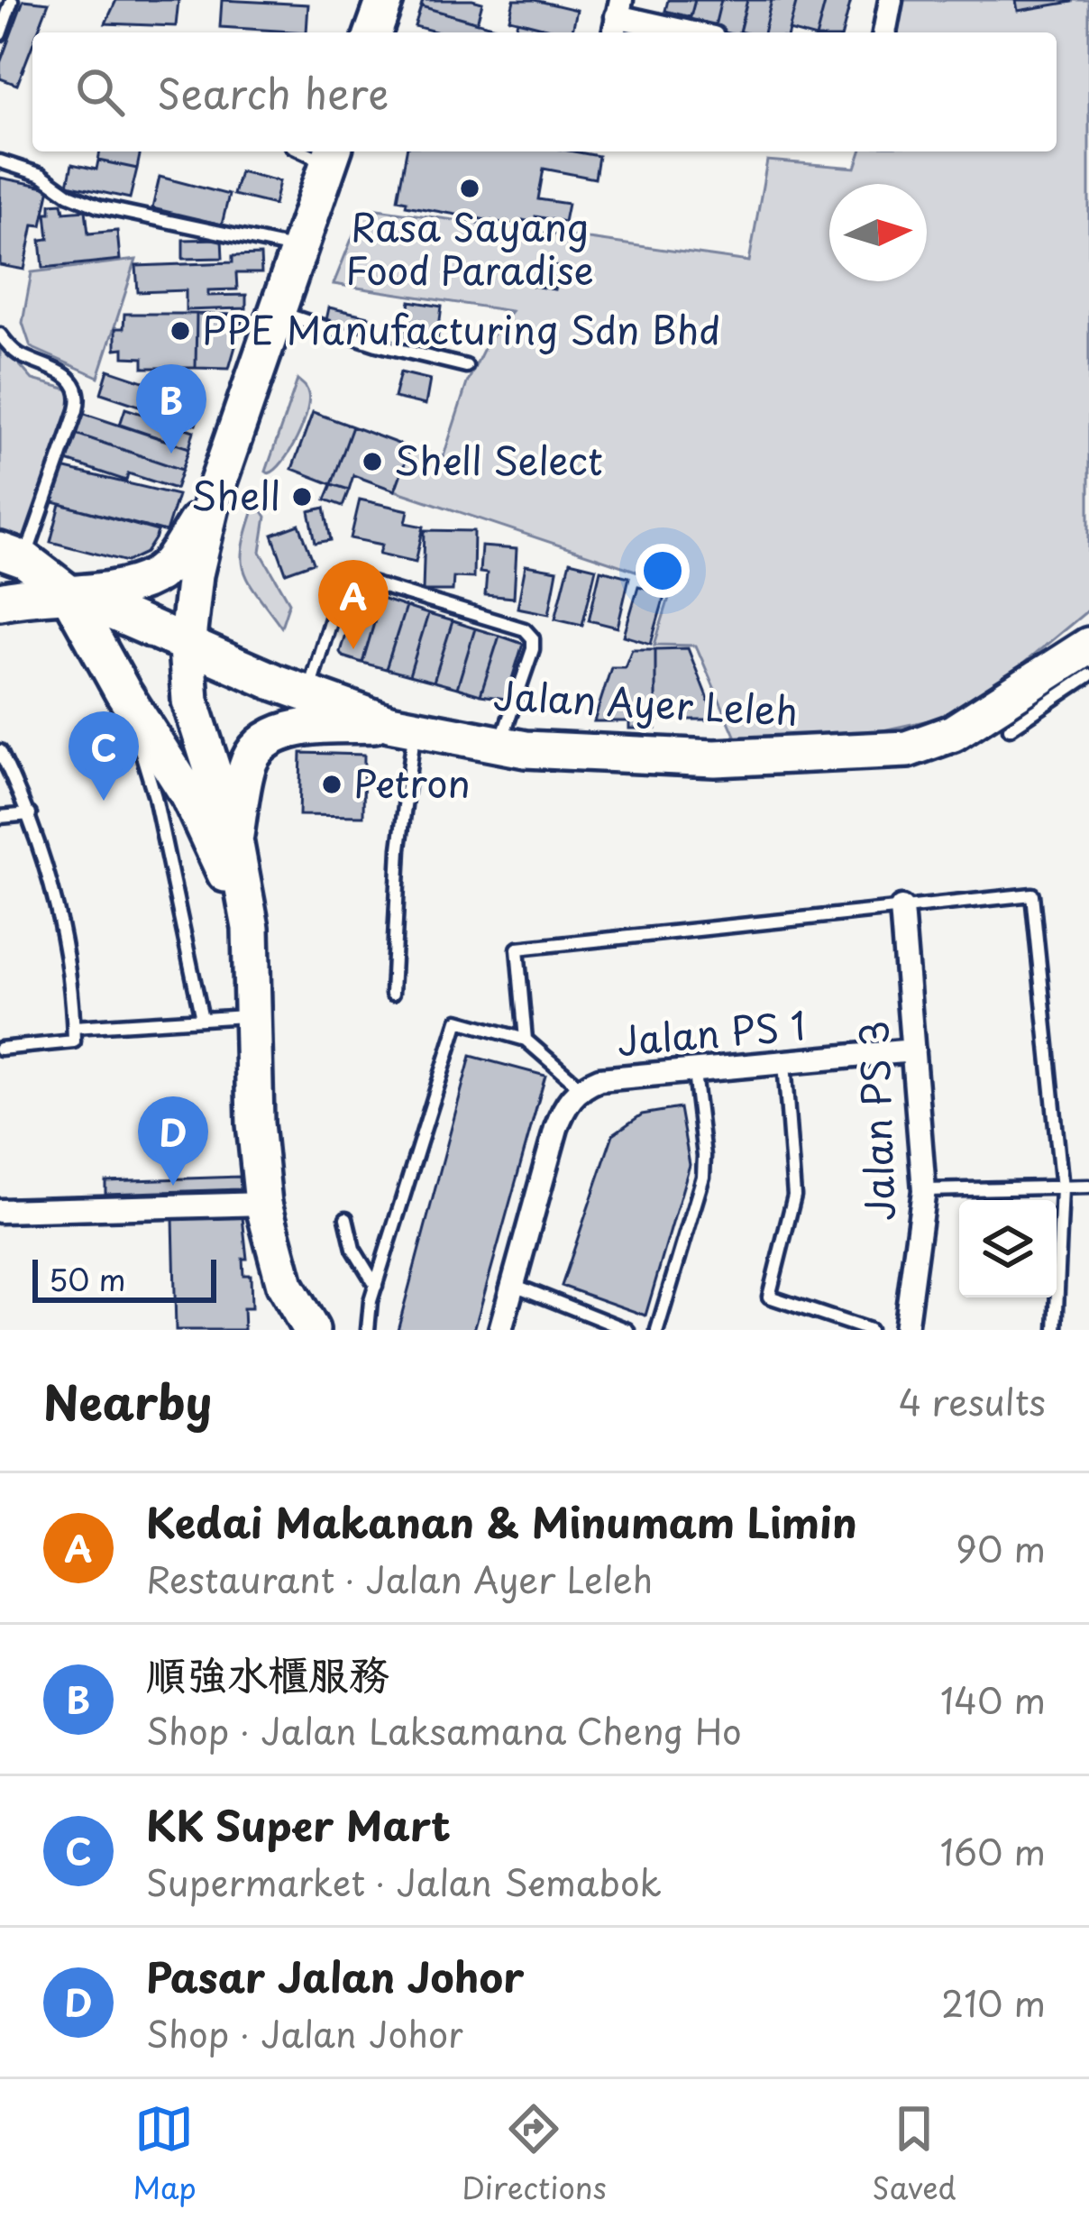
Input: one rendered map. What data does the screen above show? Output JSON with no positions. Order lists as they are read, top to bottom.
{
  "streets": {
    "main road": ["Jalan Ayer Leleh"],
    "street": ["Jalan PS 1", "Jalan PS 3"]
  },
  "crossings": [
    ["Jalan PS 1", "Jalan PS 3"]
  ],
  "places": [
    "Rasa Sayang Food Paradise",
    "PPE Manufacturing Sdn Bhd",
    "Shell Select",
    "Shell",
    "Petron"
  ],
  "scale_bar": "50 m",
  "north": "right",
  "page": {
    "search": "Search here",
    "pins": [
      "B",
      "A",
      "C",
      "D"
    ],
    "scale": "50 m",
    "heading": ["Nearby", "4 results"],
    "list": [
      {
        "mark": "A",
        "name": "Kedai Makanan & Minumam Limin",
        "note": "Restaurant · Jalan Ayer Leleh",
        "value": "90 m"
      },
      {
        "mark": "B",
        "name": "順強水櫃服務",
        "note": "Shop · Jalan Laksamana Cheng Ho",
        "value": "140 m"
      },
      {
        "mark": "C",
        "name": "KK Super Mart",
        "note": "Supermarket · Jalan Semabok",
        "value": "160 m"
      },
      {
        "mark": "D",
        "name": "Pasar Jalan Johor",
        "note": "Shop · Jalan Johor",
        "value": "210 m"
      }
    ],
    "nav": ["Map", "Directions", "Saved"]
  }
}
